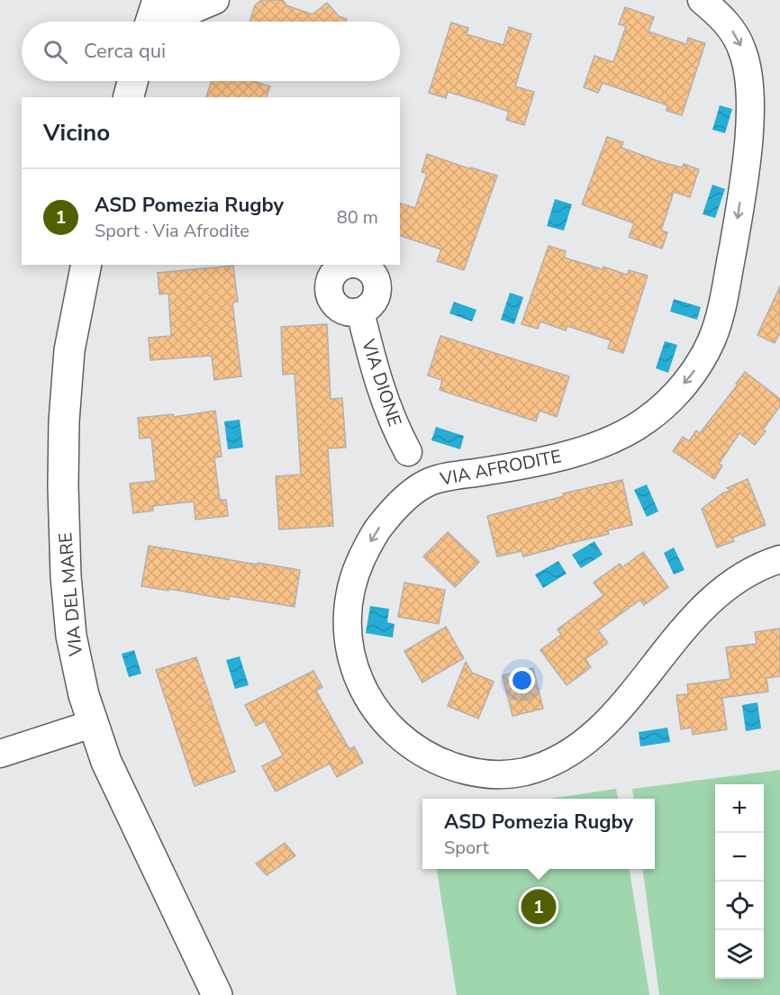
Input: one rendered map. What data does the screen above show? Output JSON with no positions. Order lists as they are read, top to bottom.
{
  "streets": {
    "main road": ["VIA DEL MARE"],
    "street": ["VIA DIONE", "VIA AFRODITE"]
  },
  "crossings": [
    ["VIA DIONE", "VIA AFRODITE"]
  ],
  "page": {
    "search": "Cerca qui",
    "heading": "Vicino",
    "list": [
      {
        "mark": "1",
        "name": "ASD Pomezia Rugby",
        "note": "Sport · Via Afrodite",
        "value": "80 m"
      }
    ],
    "map_buttons": ["+", "−"],
    "popup": ["ASD Pomezia Rugby", "Sport"],
    "pins": "1"
  }
}
